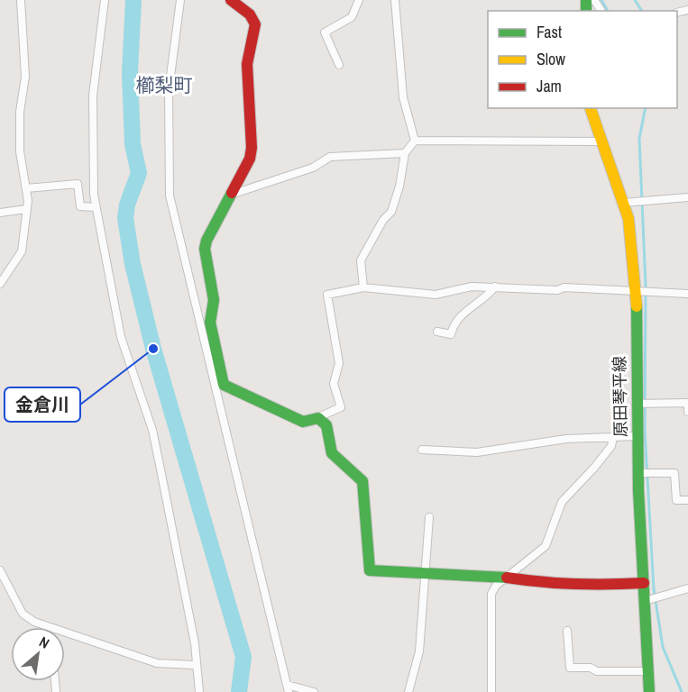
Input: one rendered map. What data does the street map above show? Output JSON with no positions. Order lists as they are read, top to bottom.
{
  "streets": {
    "street": ["原田琴平線"]
  },
  "districts": ["櫛梨町"],
  "places": ["金倉川"],
  "legend": ["Fast", "Slow", "Jam"],
  "north": "top right"
}
